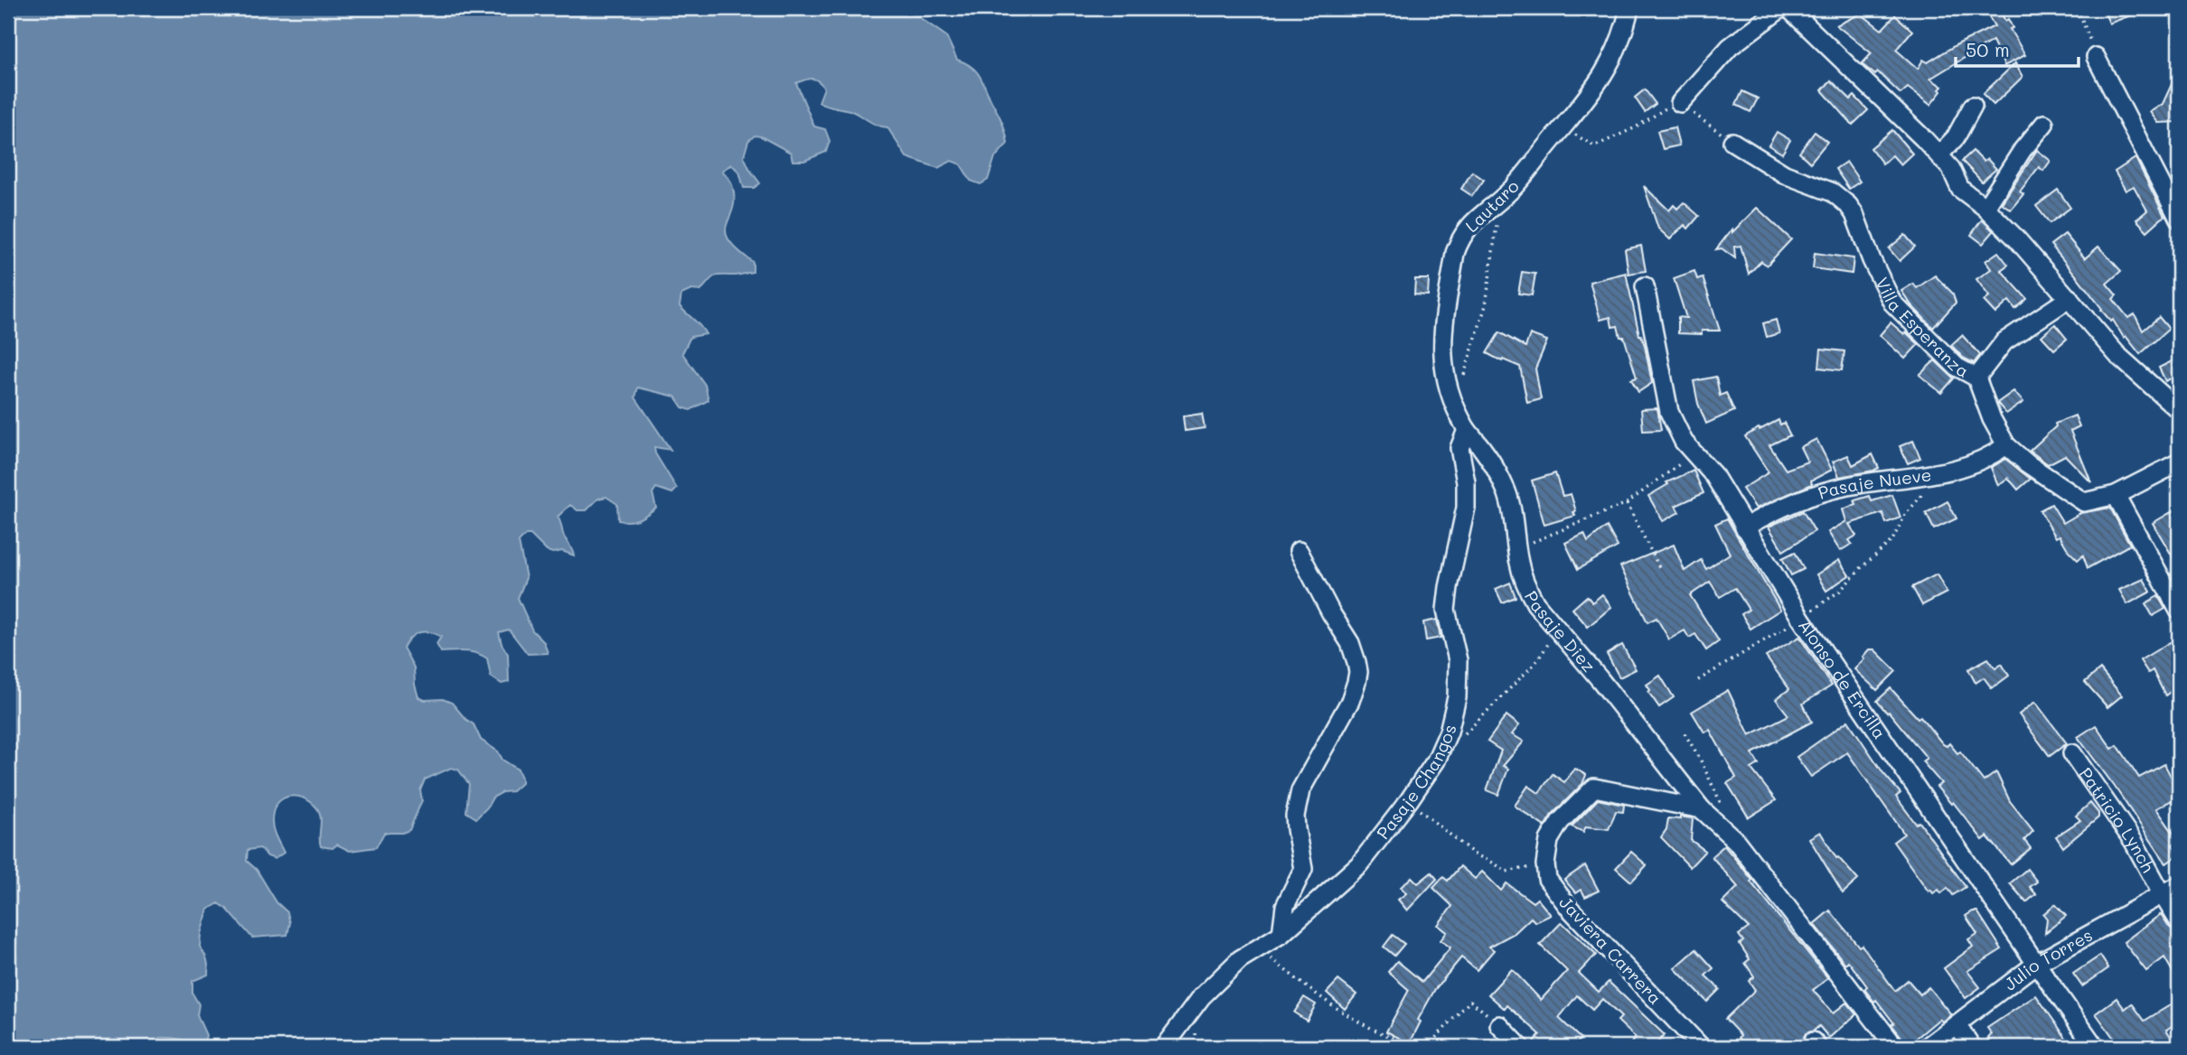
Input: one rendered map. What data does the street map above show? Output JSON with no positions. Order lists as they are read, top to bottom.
{
  "streets": {
    "street": [
      "Lautaro",
      "Villa Esperanza",
      "Pasaje Nueve",
      "Pasaje Diez",
      "Alonso de Ercilla",
      "Pasaje Changos",
      "Patricio Lynch",
      "Javiera Carrera",
      "Julio Torres"
    ]
  },
  "crossings": [
    ["Lautaro", "Pasaje Diez"],
    ["Lautaro", "Pasaje Changos"],
    ["Villa Esperanza", "Pasaje Nueve"],
    ["Pasaje Nueve", "Alonso de Ercilla"],
    ["Pasaje Diez", "Pasaje Changos"],
    ["Alonso de Ercilla", "Julio Torres"],
    ["Patricio Lynch", "Julio Torres"]
  ],
  "scale_bar": "50 m"
}
